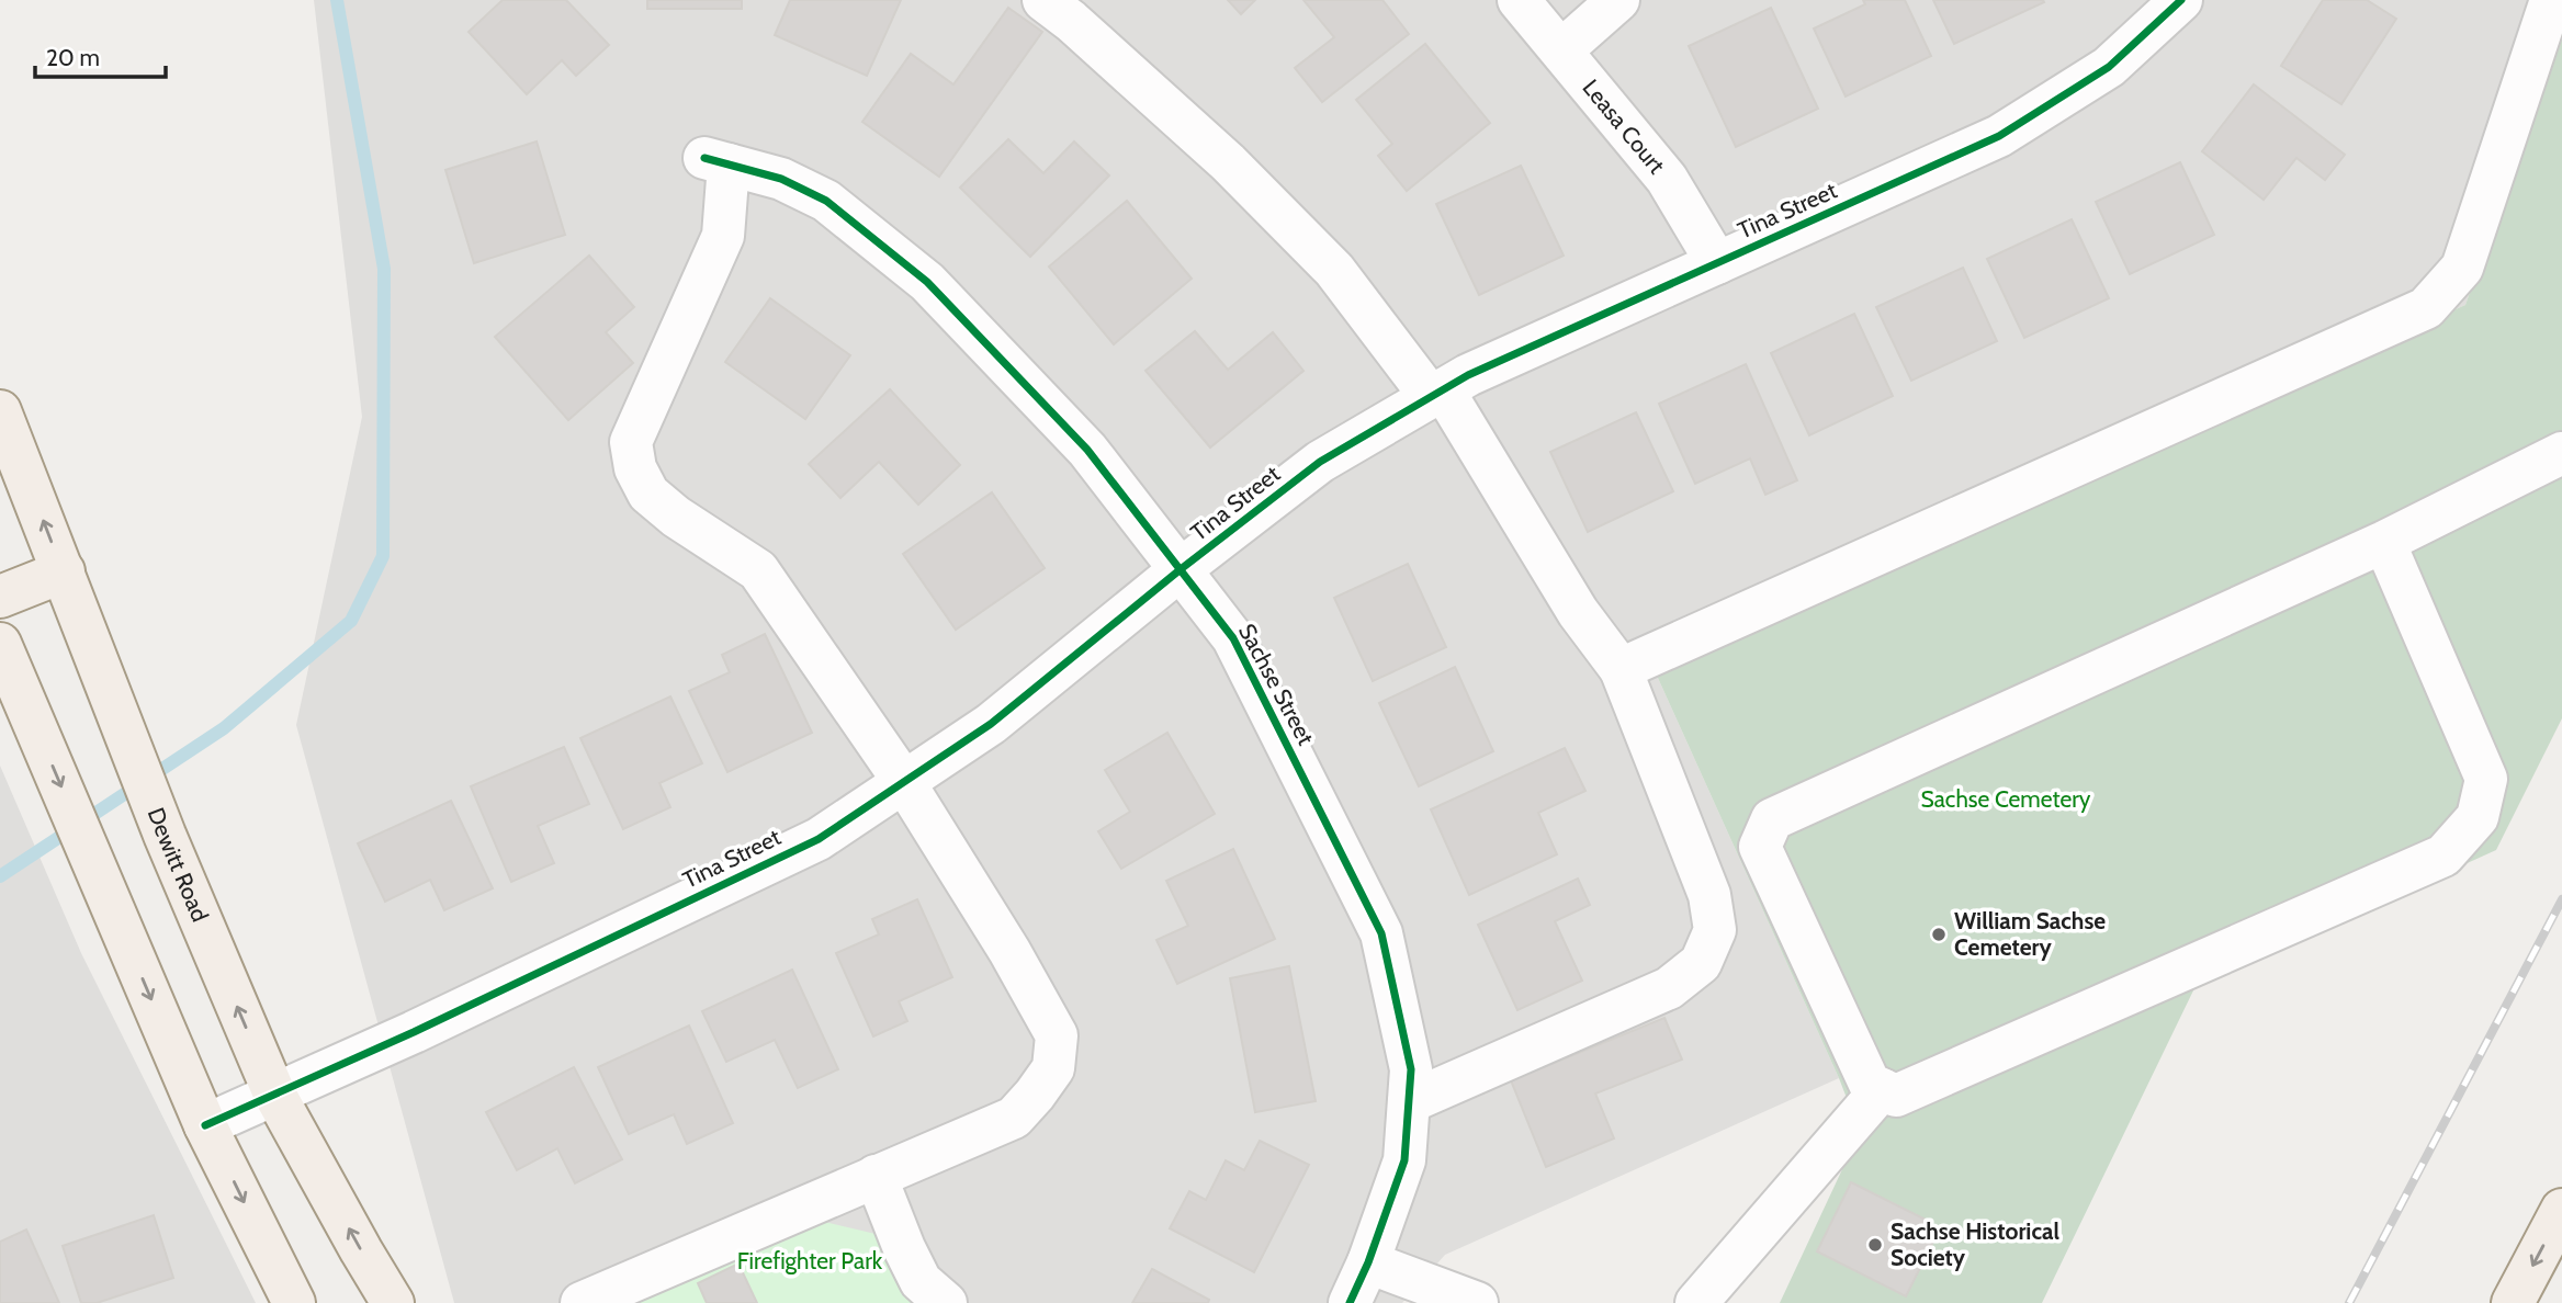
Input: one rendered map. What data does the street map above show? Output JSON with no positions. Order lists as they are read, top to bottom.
{
  "streets": {
    "main road": ["Dewitt Road"],
    "street": ["Leasa Court", "Tina Street", "Sachse Street"]
  },
  "crossings": [
    ["Leasa Court", "Tina Street"],
    ["Tina Street", "Sachse Street"],
    ["Tina Street", "Dewitt Road"]
  ],
  "parks": ["Sachse Cemetery", "Firefighter Park"],
  "places": ["William Sachse Cemetery", "Sachse Historical Society"],
  "scale_bar": "20 m"
}
